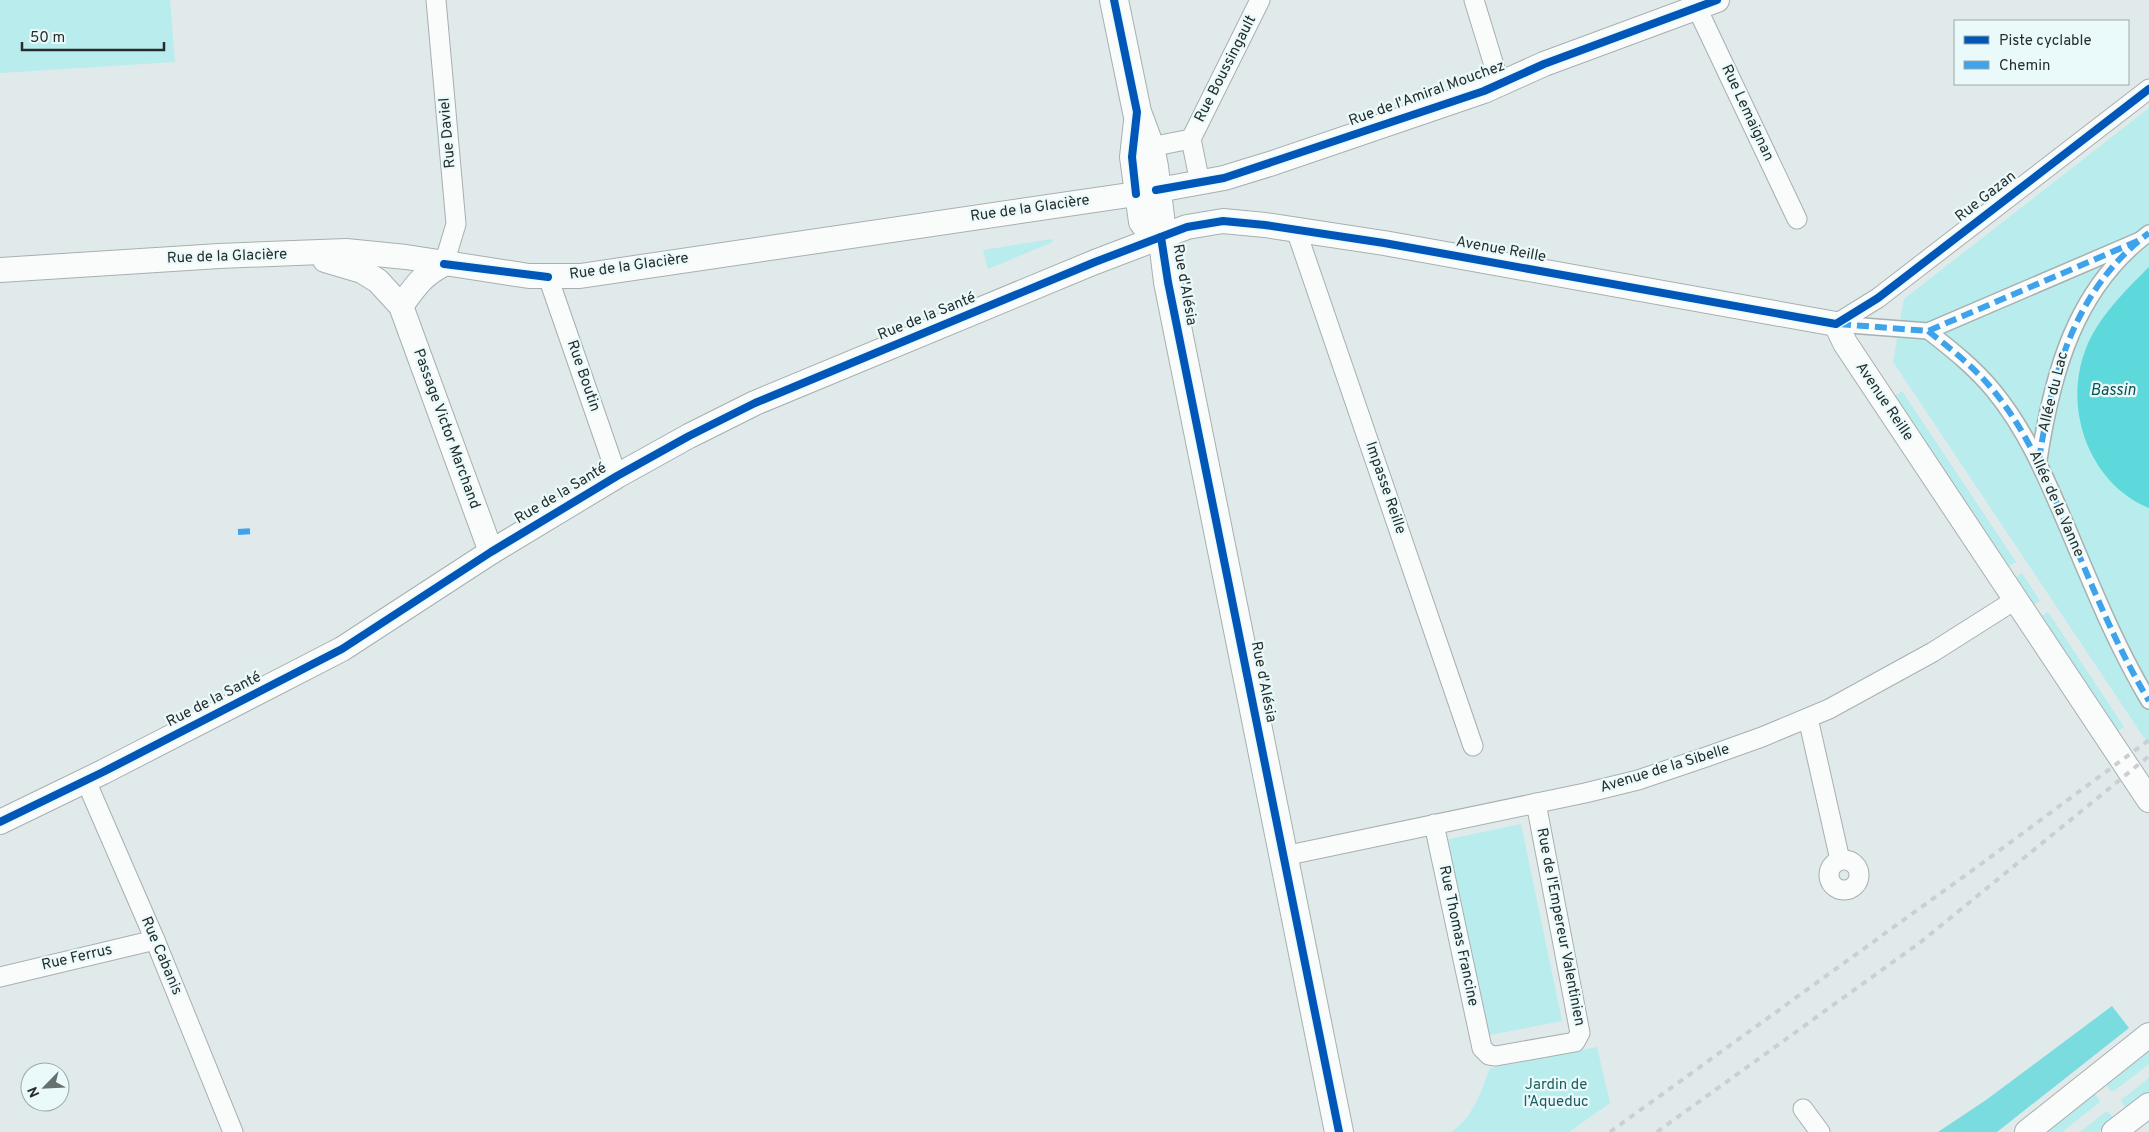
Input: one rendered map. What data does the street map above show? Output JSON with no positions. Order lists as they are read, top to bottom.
{
  "streets": {
    "main road": ["Rue d'Alésia"],
    "street": [
      "Rue Boussingault",
      "Rue de l'Amiral Mouchez",
      "Rue Lemaignan",
      "Rue Daviel",
      "Rue Gazan",
      "Rue de la Glacière",
      "Avenue Reille",
      "Rue de la Santé",
      "Rue Boutin",
      "Allée du Lac",
      "Passage Victor Marchand",
      "Impasse Reille",
      "Allée de la Vanne",
      "Avenue de la Sibelle",
      "Rue de l'Empereur Valentinien",
      "Rue Thomas Francine",
      "Rue Cabanis",
      "Rue Ferrus"
    ]
  },
  "crossings": [
    ["Rue Boussingault", "Rue de l'Amiral Mouchez"],
    ["Rue Boussingault", "Rue d'Alésia"],
    ["Rue de l'Amiral Mouchez", "Rue Lemaignan"],
    ["Rue de l'Amiral Mouchez", "Rue de la Glacière"],
    ["Rue de l'Amiral Mouchez", "Rue d'Alésia"],
    ["Rue Daviel", "Rue de la Glacière"],
    ["Rue Gazan", "Avenue Reille"],
    ["Rue de la Glacière", "Rue d'Alésia"],
    ["Rue de la Glacière", "Rue Boutin"],
    ["Rue de la Glacière", "Passage Victor Marchand"],
    ["Avenue Reille", "Rue d'Alésia"],
    ["Avenue Reille", "Rue de la Santé"],
    ["Avenue Reille", "Impasse Reille"],
    ["Avenue Reille", "Avenue de la Sibelle"],
    ["Rue d'Alésia", "Rue de la Santé"],
    ["Rue d'Alésia", "Avenue de la Sibelle"],
    ["Rue de la Santé", "Rue Boutin"],
    ["Rue de la Santé", "Passage Victor Marchand"],
    ["Rue de la Santé", "Rue Cabanis"],
    ["Allée du Lac", "Allée de la Vanne"],
    ["Avenue de la Sibelle", "Rue de l'Empereur Valentinien"],
    ["Avenue de la Sibelle", "Rue Thomas Francine"],
    ["Rue de l'Empereur Valentinien", "Rue Thomas Francine"],
    ["Rue Cabanis", "Rue Ferrus"]
  ],
  "water": ["Bassin"],
  "parks": ["Jardin de l’Aqueduc"],
  "legend": ["Piste cyclable", "Chemin"],
  "scale_bar": "50 m",
  "north": "bottom left"
}
